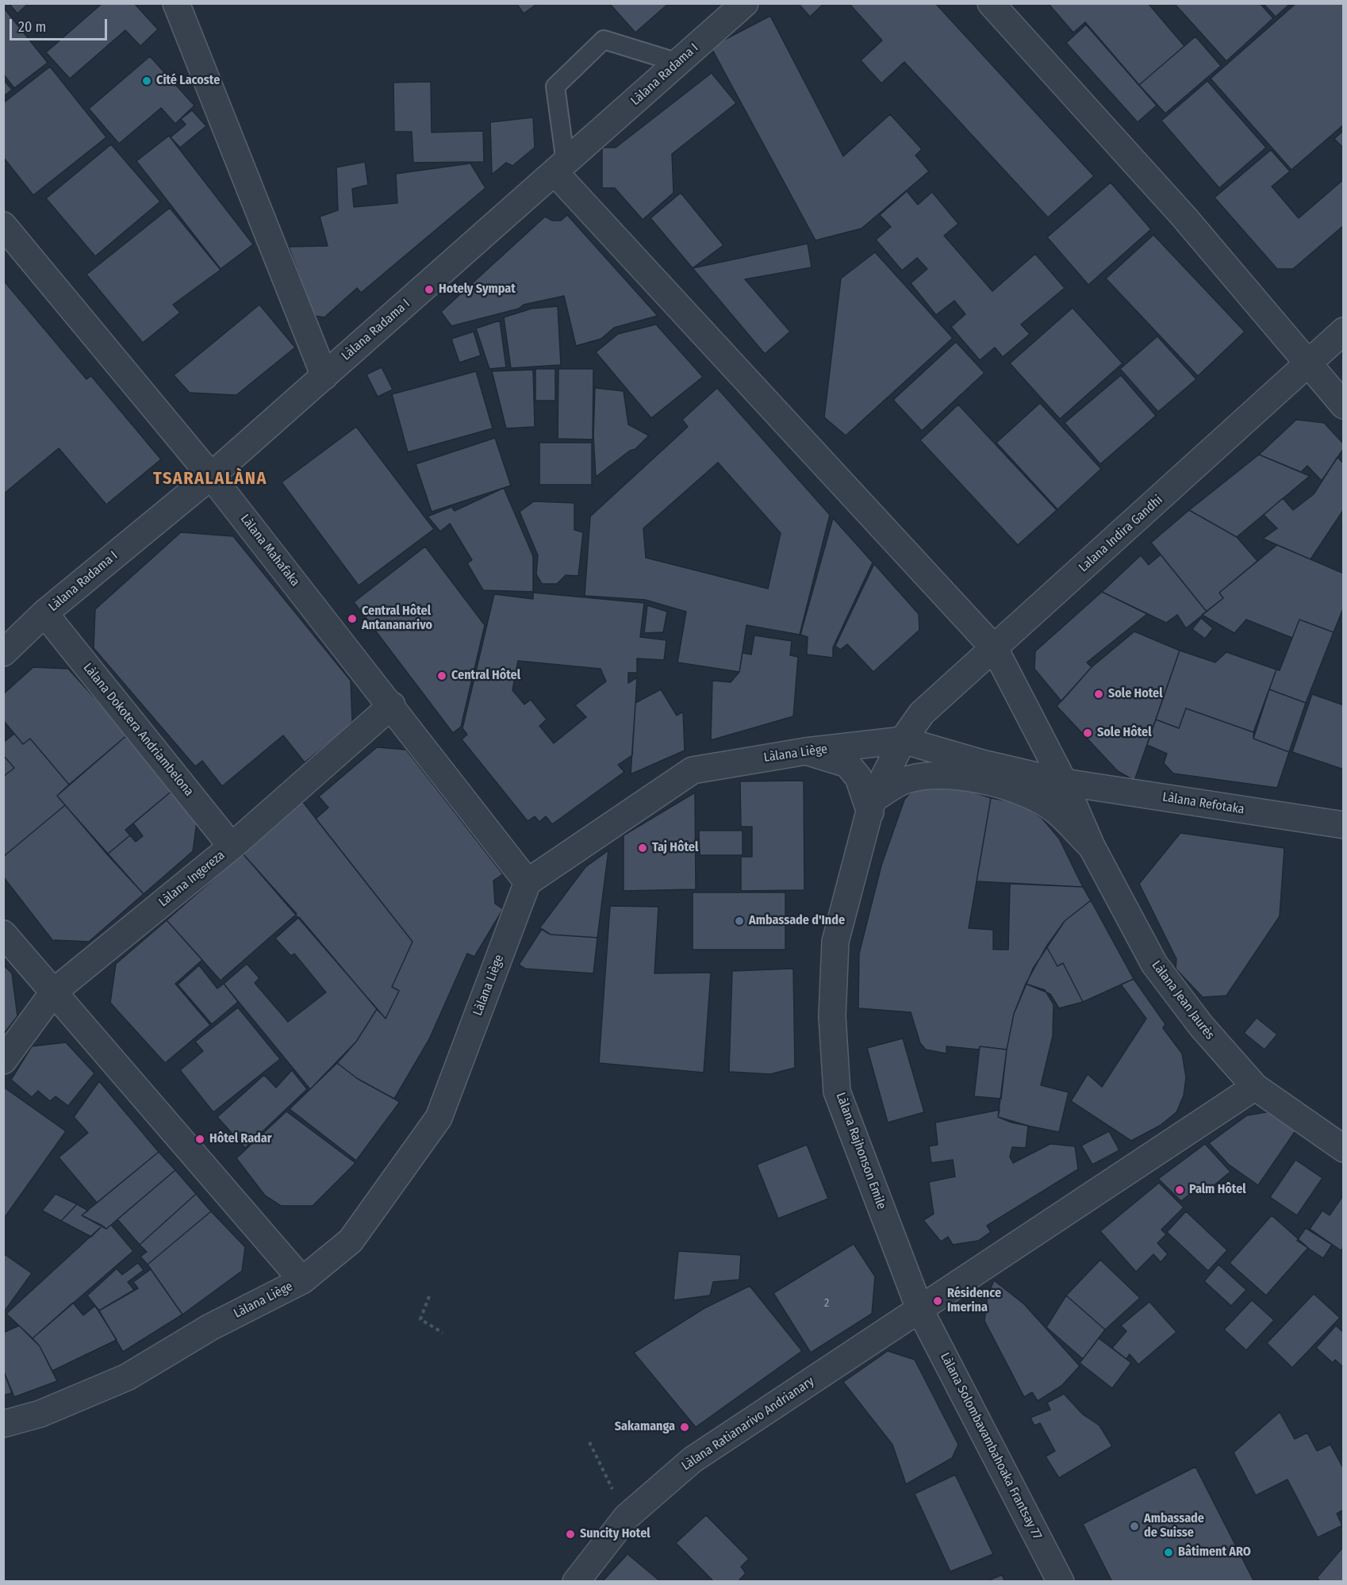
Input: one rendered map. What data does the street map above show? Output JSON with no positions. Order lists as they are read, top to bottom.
{
  "streets": {
    "street": [
      "Làlana Radama I",
      "Lalana Indira Gandhi",
      "Làlana Mahafaka",
      "Làlana Dokotera Andriambelona",
      "Làlana Liège",
      "Làlana Refotaka",
      "Làlana Ingereza",
      "Làlana Jean Jaurès",
      "Làlana Rajhonson Emile",
      "Làlana Ratianarivo Andrianary",
      "Làlana Solombavambahoaka Frantsay 77"
    ]
  },
  "crossings": [
    ["Làlana Radama I", "Làlana Mahafaka"],
    ["Làlana Radama I", "Làlana Dokotera Andriambelona"],
    ["Làlana Radama I", "Làlana Jean Jaurès"],
    ["Lalana Indira Gandhi", "Làlana Liège"],
    ["Lalana Indira Gandhi", "Làlana Jean Jaurès"],
    ["Lalana Indira Gandhi", "Làlana Rajhonson Emile"],
    ["Làlana Mahafaka", "Làlana Liège"],
    ["Làlana Mahafaka", "Làlana Ingereza"],
    ["Làlana Dokotera Andriambelona", "Làlana Ingereza"],
    ["Làlana Liège", "Làlana Refotaka"],
    ["Làlana Liège", "Làlana Jean Jaurès"],
    ["Làlana Liège", "Làlana Rajhonson Emile"],
    ["Làlana Refotaka", "Làlana Jean Jaurès"],
    ["Làlana Jean Jaurès", "Làlana Ratianarivo Andrianary"],
    ["Làlana Rajhonson Emile", "Làlana Ratianarivo Andrianary"],
    ["Làlana Rajhonson Emile", "Làlana Solombavambahoaka Frantsay 77"],
    ["Làlana Ratianarivo Andrianary", "Làlana Solombavambahoaka Frantsay 77"]
  ],
  "districts": ["TSARALALÀNA"],
  "places": [
    "Cité Lacoste",
    "Hotely Sympat",
    "Central Hôtel Antananarivo",
    "Central Hôtel",
    "Sole Hotel",
    "Sole Hôtel",
    "Taj Hôtel",
    "Ambassade d'Inde",
    "Hôtel Radar",
    "Palm Hôtel",
    "Résidence Imerina",
    "Sakamanga",
    "Ambassade de Suisse",
    "Suncity Hotel",
    "Bâtiment ARO"
  ],
  "house_numbers": ["2"],
  "scale_bar": "20 m"
}
